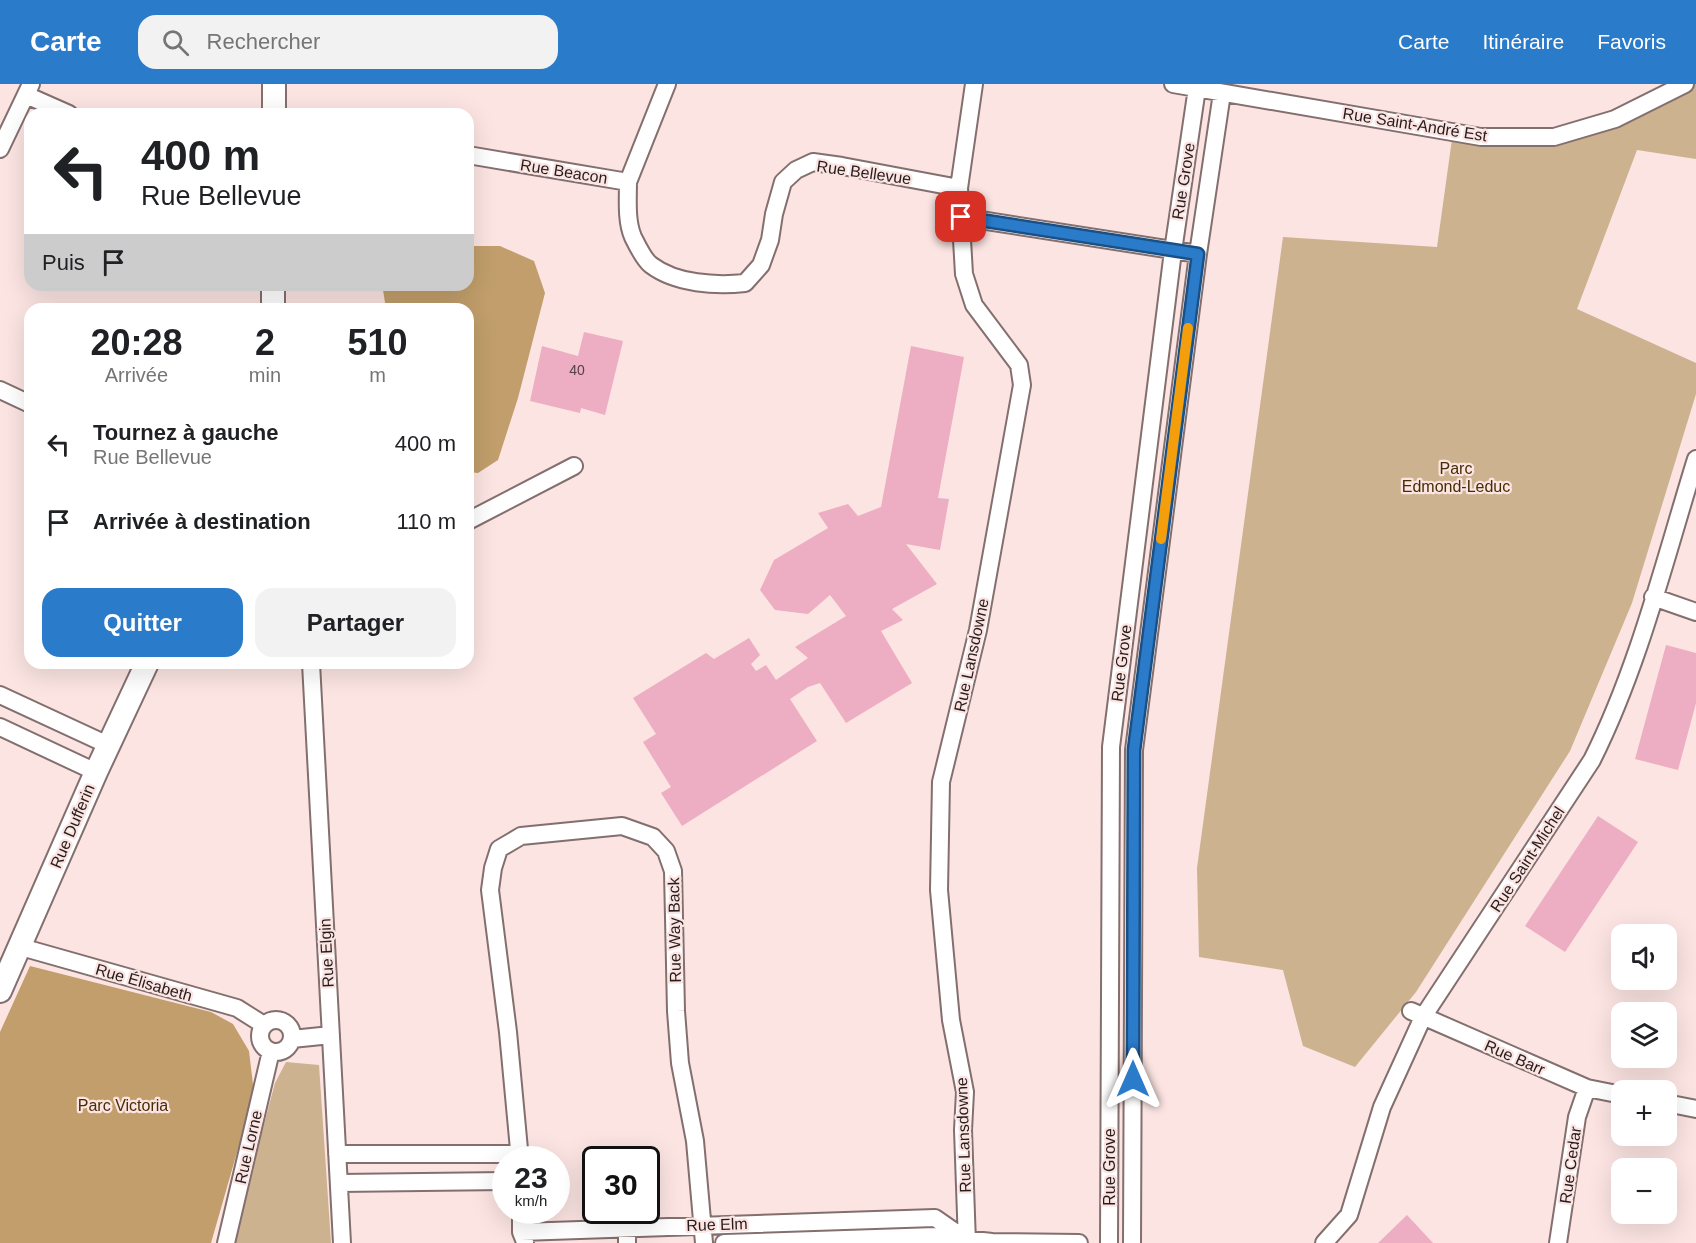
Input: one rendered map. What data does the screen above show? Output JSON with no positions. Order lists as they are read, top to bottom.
{
  "streets": {
    "main road": ["Rue Dufferin"],
    "street": [
      "Rue Saint-André Est",
      "Rue Beacon",
      "Rue Bellevue",
      "Rue Grove",
      "Rue Lansdowne",
      "Rue Saint-Michel",
      "Rue Way Back",
      "Rue Elgin",
      "Rue Élisabeth",
      "Rue Barr",
      "Rue Lorne",
      "Rue Cedar",
      "Rue Elm"
    ]
  },
  "crossings": [
    ["Rue Saint-André Est", "Rue Grove"],
    ["Rue Beacon", "Rue Bellevue"],
    ["Rue Bellevue", "Rue Lansdowne"],
    ["Rue Lansdowne", "Rue Elm"],
    ["Rue Dufferin", "Rue Élisabeth"],
    ["Rue Saint-Michel", "Rue Barr"],
    ["Rue Way Back", "Rue Elm"],
    ["Rue Élisabeth", "Rue Lorne"],
    ["Rue Barr", "Rue Cedar"]
  ],
  "parks": ["Parc Edmond-Leduc", "Parc Victoria"],
  "house_numbers": ["40"],
  "page": {
    "header": "Carte",
    "search": "Rechercher",
    "nav": ["Carte", "Itinéraire", "Favoris"],
    "turn": ["400 m", "Rue Bellevue"],
    "then": "Puis",
    "eta": [
      "20:28",
      "Arrivée",
      "2",
      "min",
      "510",
      "m"
    ],
    "list": [
      {
        "name": "Tournez à gauche",
        "note": "Rue Bellevue",
        "value": "400 m"
      },
      {
        "name": "Arrivée à destination",
        "value": "110 m"
      }
    ],
    "buttons": ["Quitter", "Partager"],
    "map_buttons": ["+", "−"],
    "speed": "23 km/h",
    "limit": "30"
  }
}
